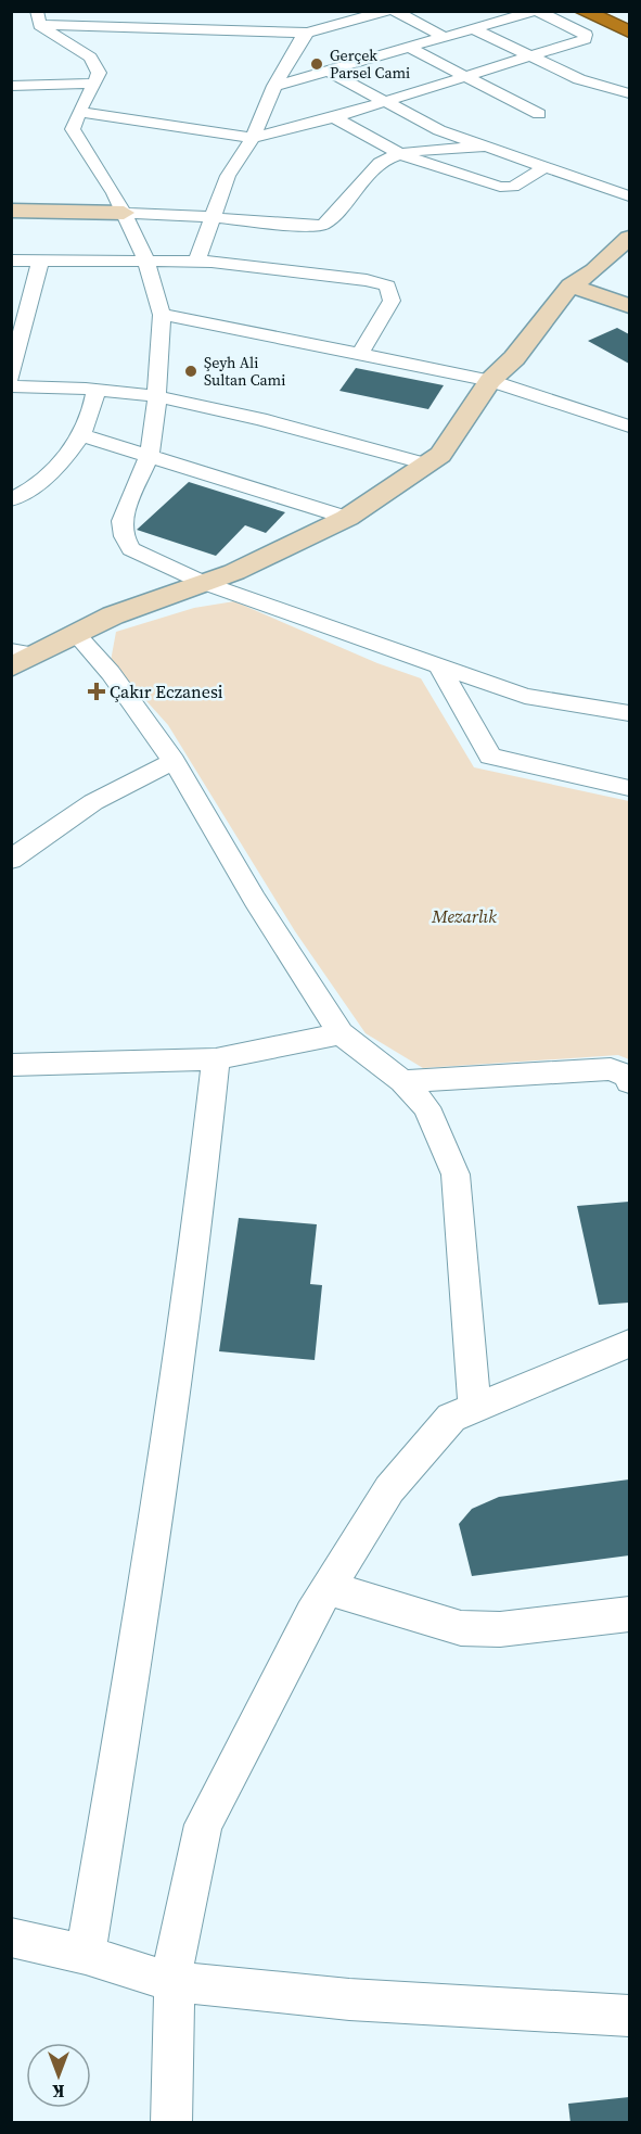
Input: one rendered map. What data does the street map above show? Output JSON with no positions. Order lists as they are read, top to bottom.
{
  "parks": ["Mezarlık"],
  "places": {
    "other": ["Gerçek Parsel Cami", "Şeyh Ali Sultan Cami"],
    "health": ["Çakır Eczanesi"]
  },
  "north": "bottom"
}
